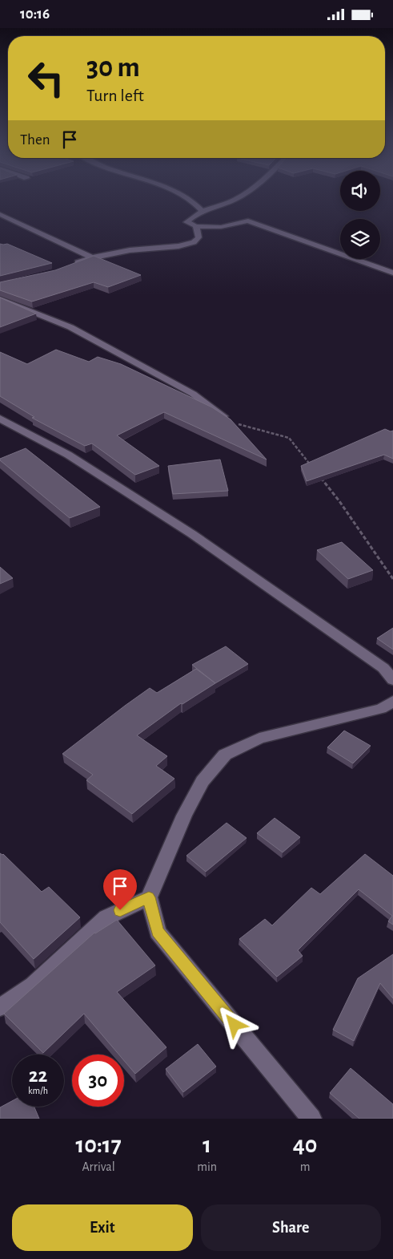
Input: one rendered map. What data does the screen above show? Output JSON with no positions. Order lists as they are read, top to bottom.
{
  "page": {
    "status": "10:16",
    "turn": ["30 m", "Turn left"],
    "then": "Then",
    "speed": "22 km/h",
    "limit": "30",
    "eta": [
      "10:17",
      "Arrival",
      "1",
      "min",
      "40",
      "m"
    ],
    "buttons": ["Exit", "Share"]
  }
}
